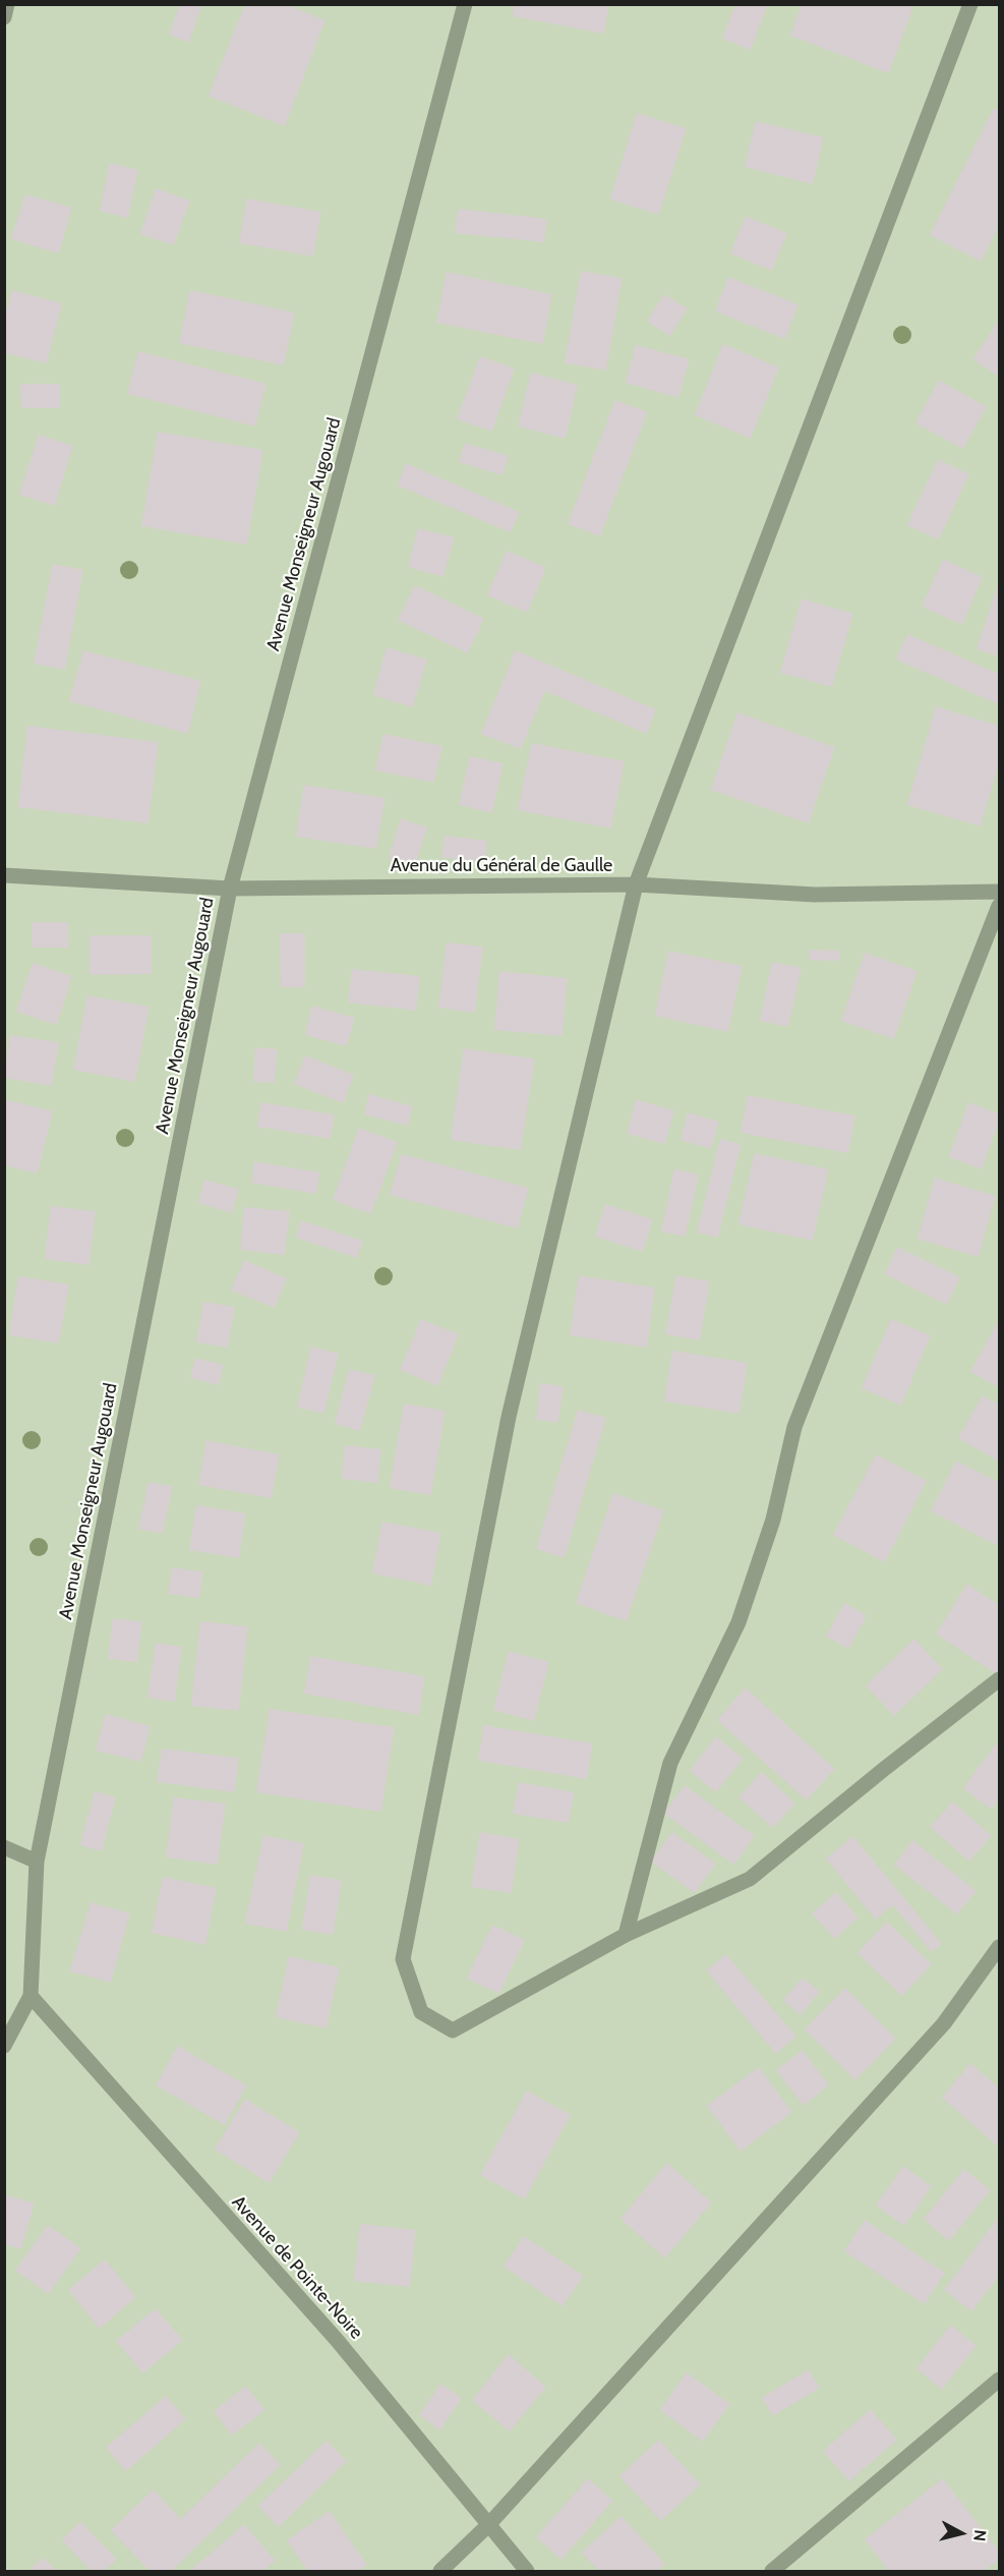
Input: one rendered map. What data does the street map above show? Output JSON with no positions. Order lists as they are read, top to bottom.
{
  "streets": {
    "street": ["Avenue Monseigneur Augouard", "Avenue du Général de Gaulle", "Avenue de Pointe-Noire"]
  },
  "crossings": [
    ["Avenue Monseigneur Augouard", "Avenue du Général de Gaulle"],
    ["Avenue Monseigneur Augouard", "Avenue de Pointe-Noire"]
  ],
  "north": "right"
}
